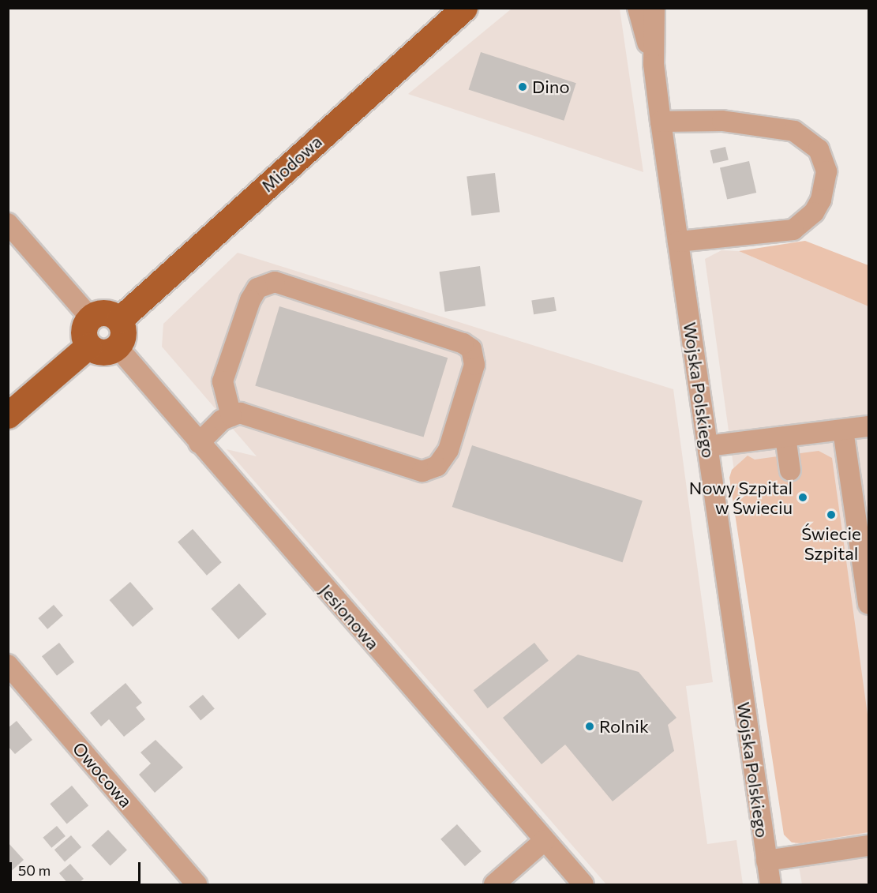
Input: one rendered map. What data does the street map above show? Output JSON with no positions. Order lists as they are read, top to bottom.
{
  "streets": {
    "main road": ["Miodowa"],
    "street": ["Wojska Polskiego", "Jesionowa", "Owocowa"]
  },
  "crossings": [
    ["Miodowa", "Jesionowa"]
  ],
  "places": [
    "Dino",
    "Nowy Szpital w Świeciu",
    "Świecie Szpital",
    "Rolnik"
  ],
  "scale_bar": "50 m"
}
